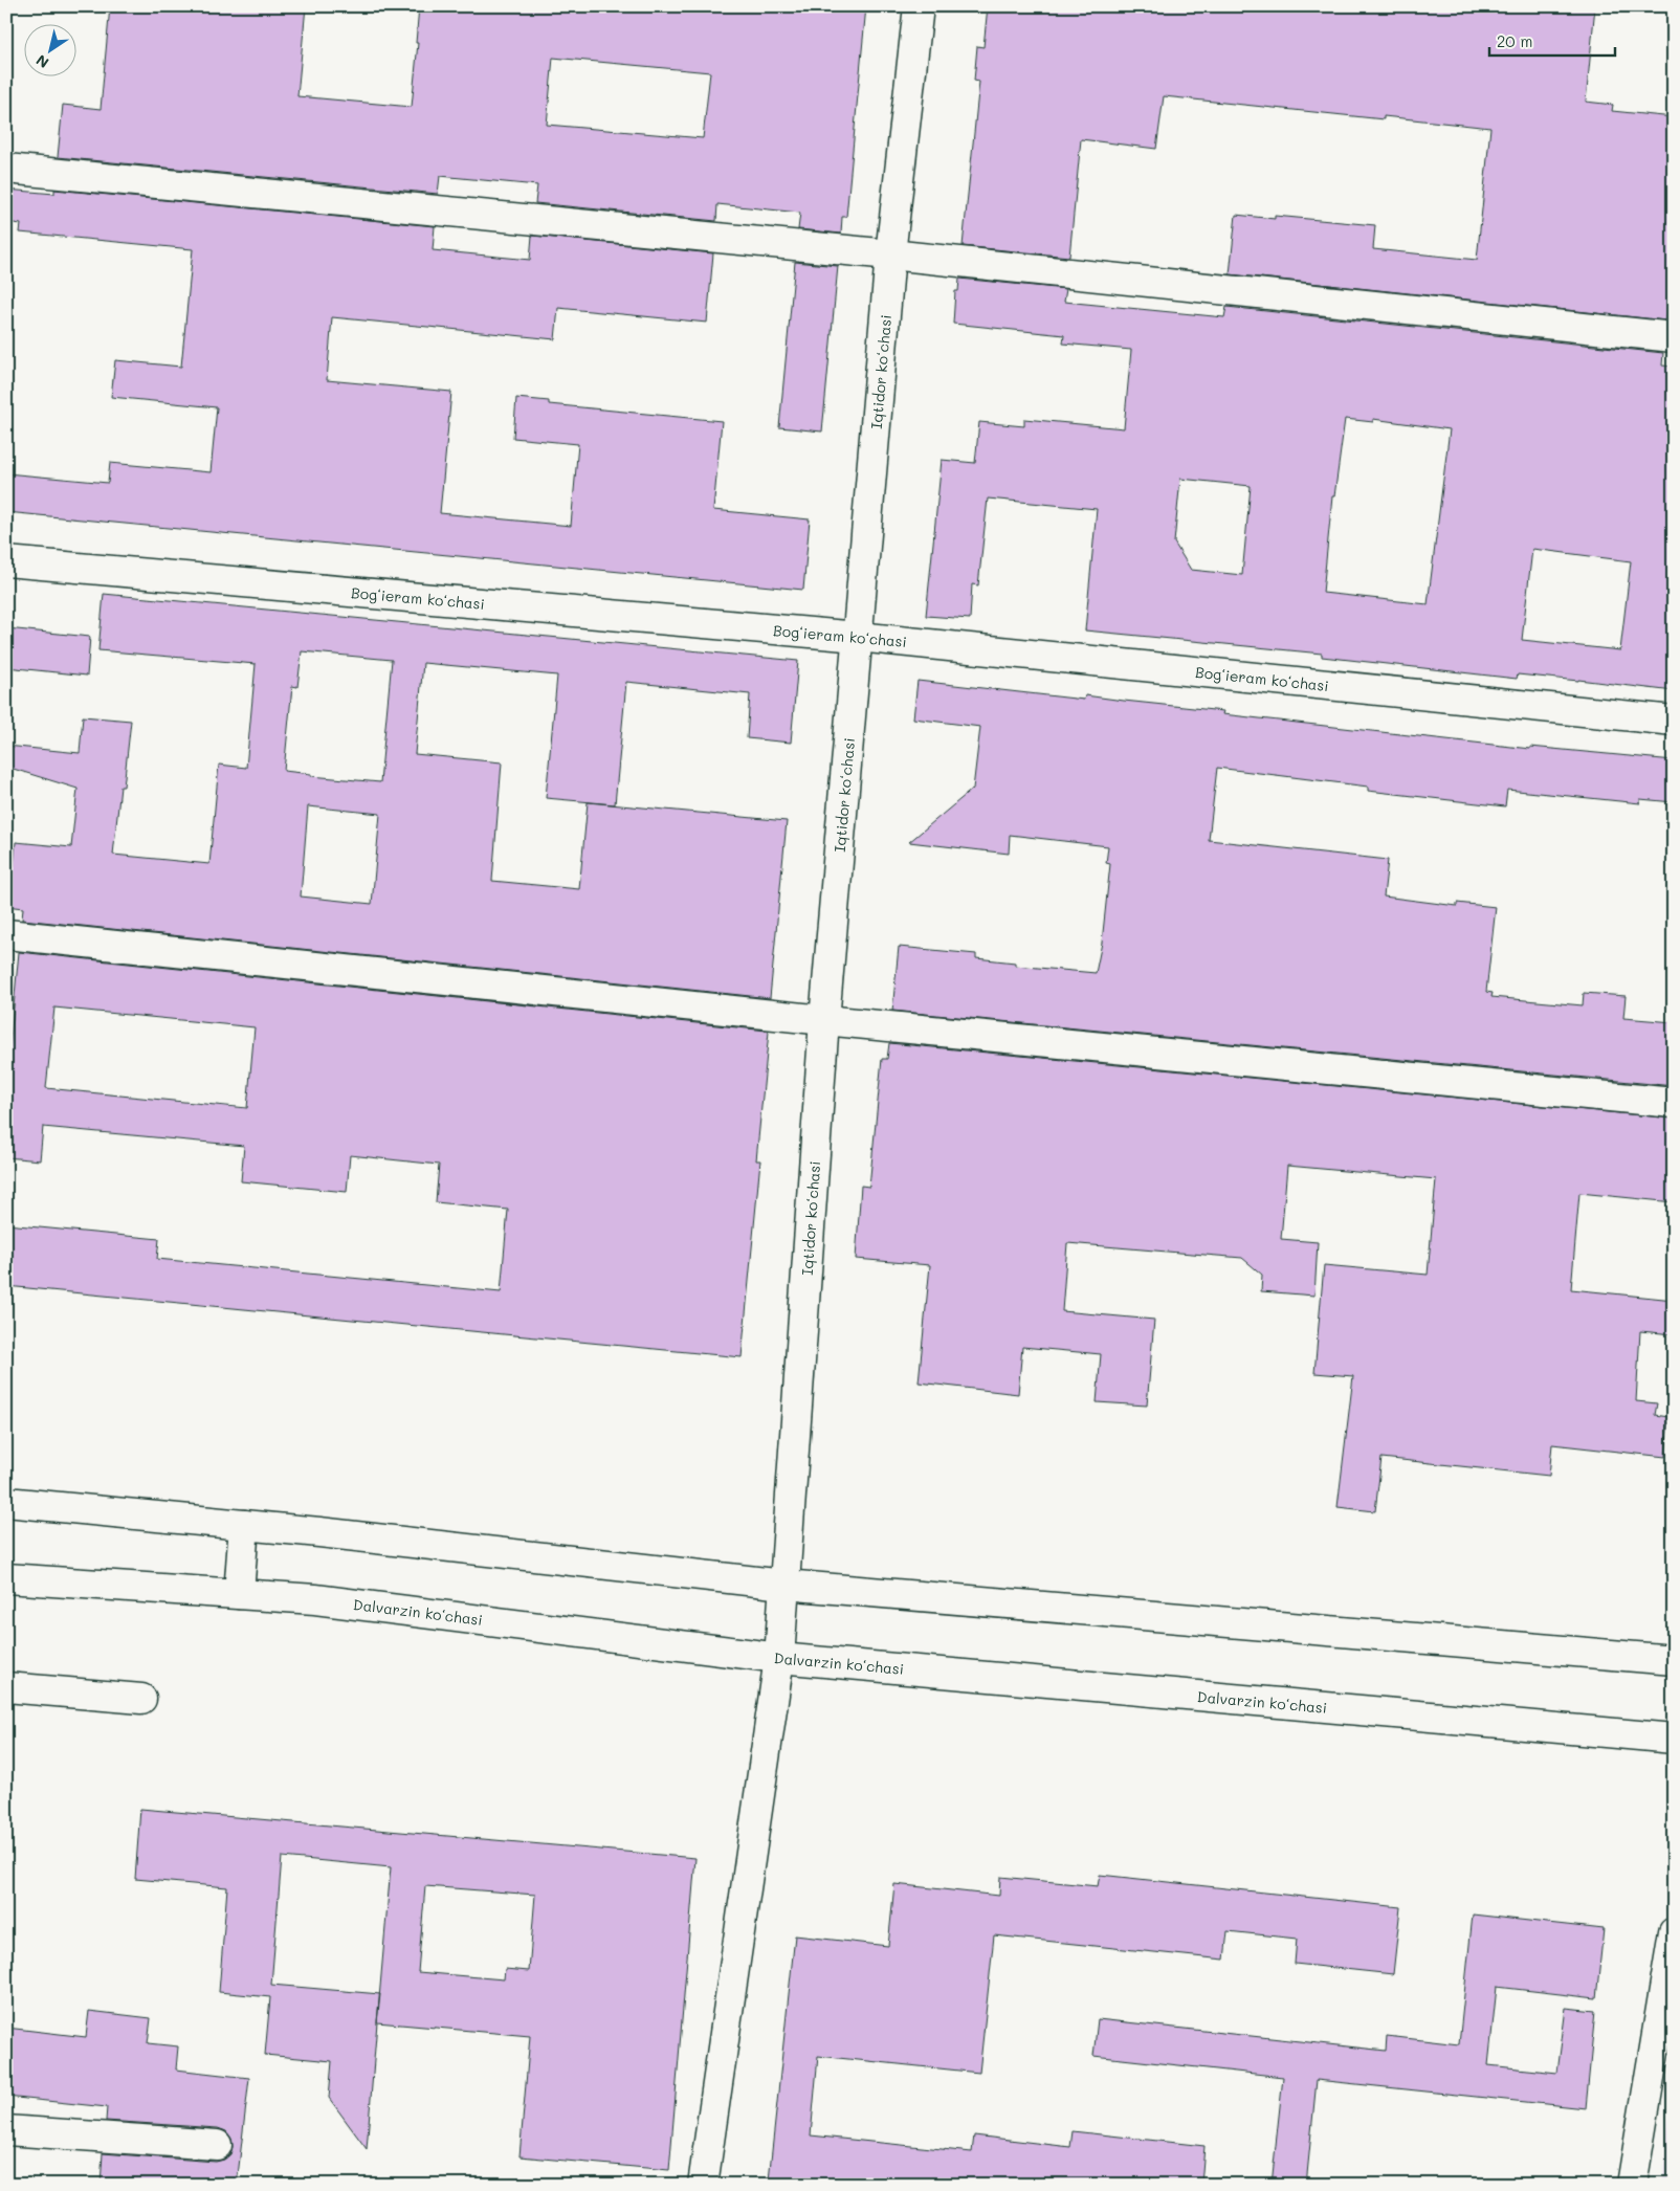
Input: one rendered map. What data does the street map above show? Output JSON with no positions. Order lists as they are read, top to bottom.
{
  "streets": {
    "street": ["Iqtidor koʻchasi", "Bogʻieram koʻchasi", "Dalvarzin koʻchasi"]
  },
  "crossings": [
    ["Iqtidor koʻchasi", "Bogʻieram koʻchasi"],
    ["Iqtidor koʻchasi", "Dalvarzin koʻchasi"]
  ],
  "scale_bar": "20 m",
  "north": "bottom left"
}
